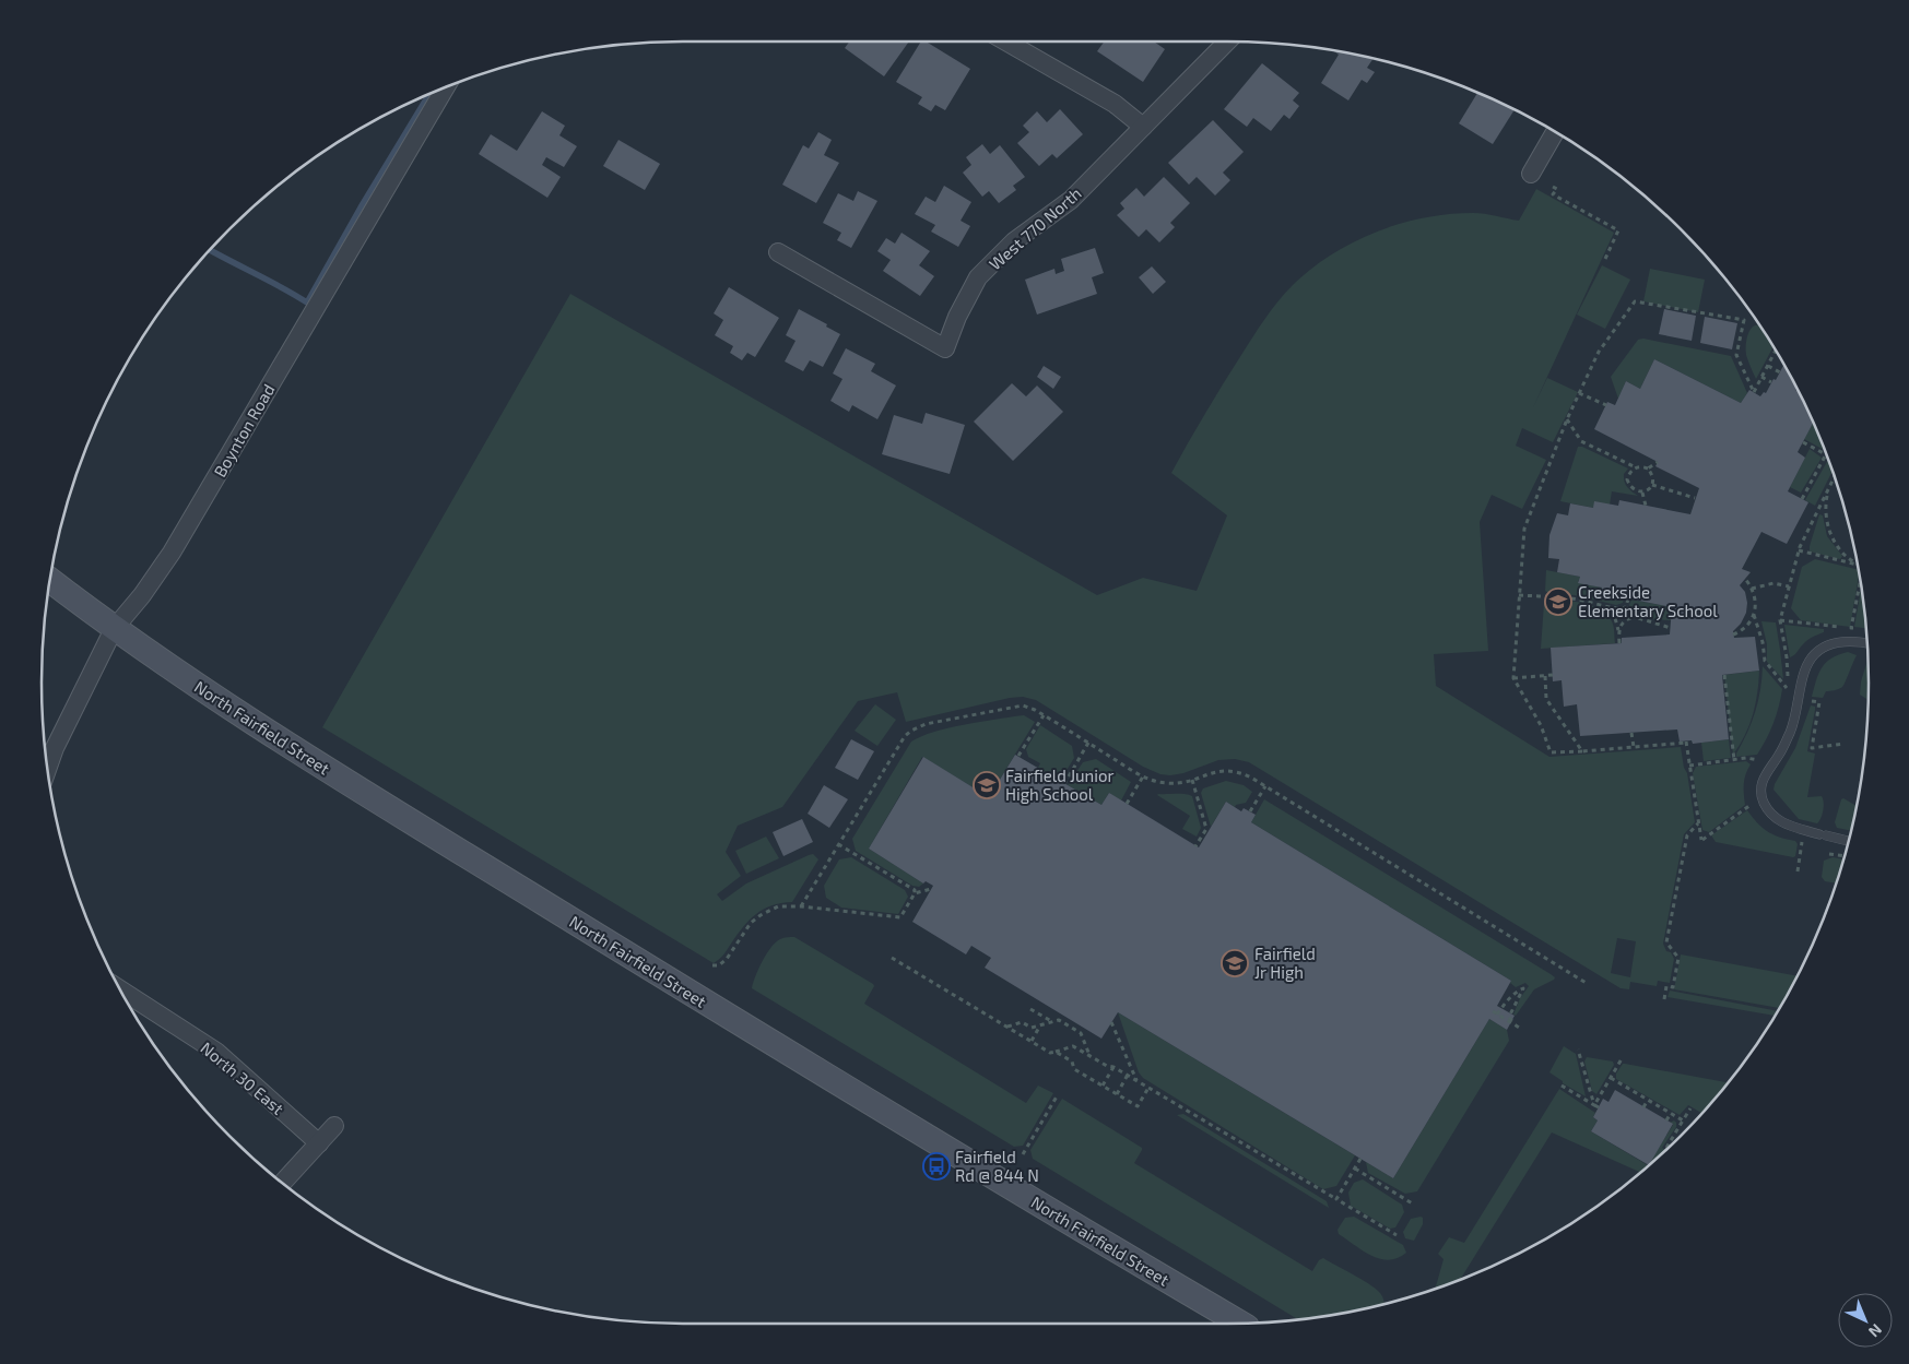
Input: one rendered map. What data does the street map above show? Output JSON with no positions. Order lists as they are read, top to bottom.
{
  "streets": {
    "street": [
      "West 770 North",
      "Boynton Road",
      "North Fairfield Street",
      "North 30 East"
    ]
  },
  "crossings": [
    ["Boynton Road", "North Fairfield Street"]
  ],
  "places": {
    "school or university": ["Creekside Elementary School", "Fairfield Junior High School", "Fairfield Jr High"],
    "bus stop": ["Fairfield Rd @ 844 N"]
  },
  "north": "bottom right"
}
